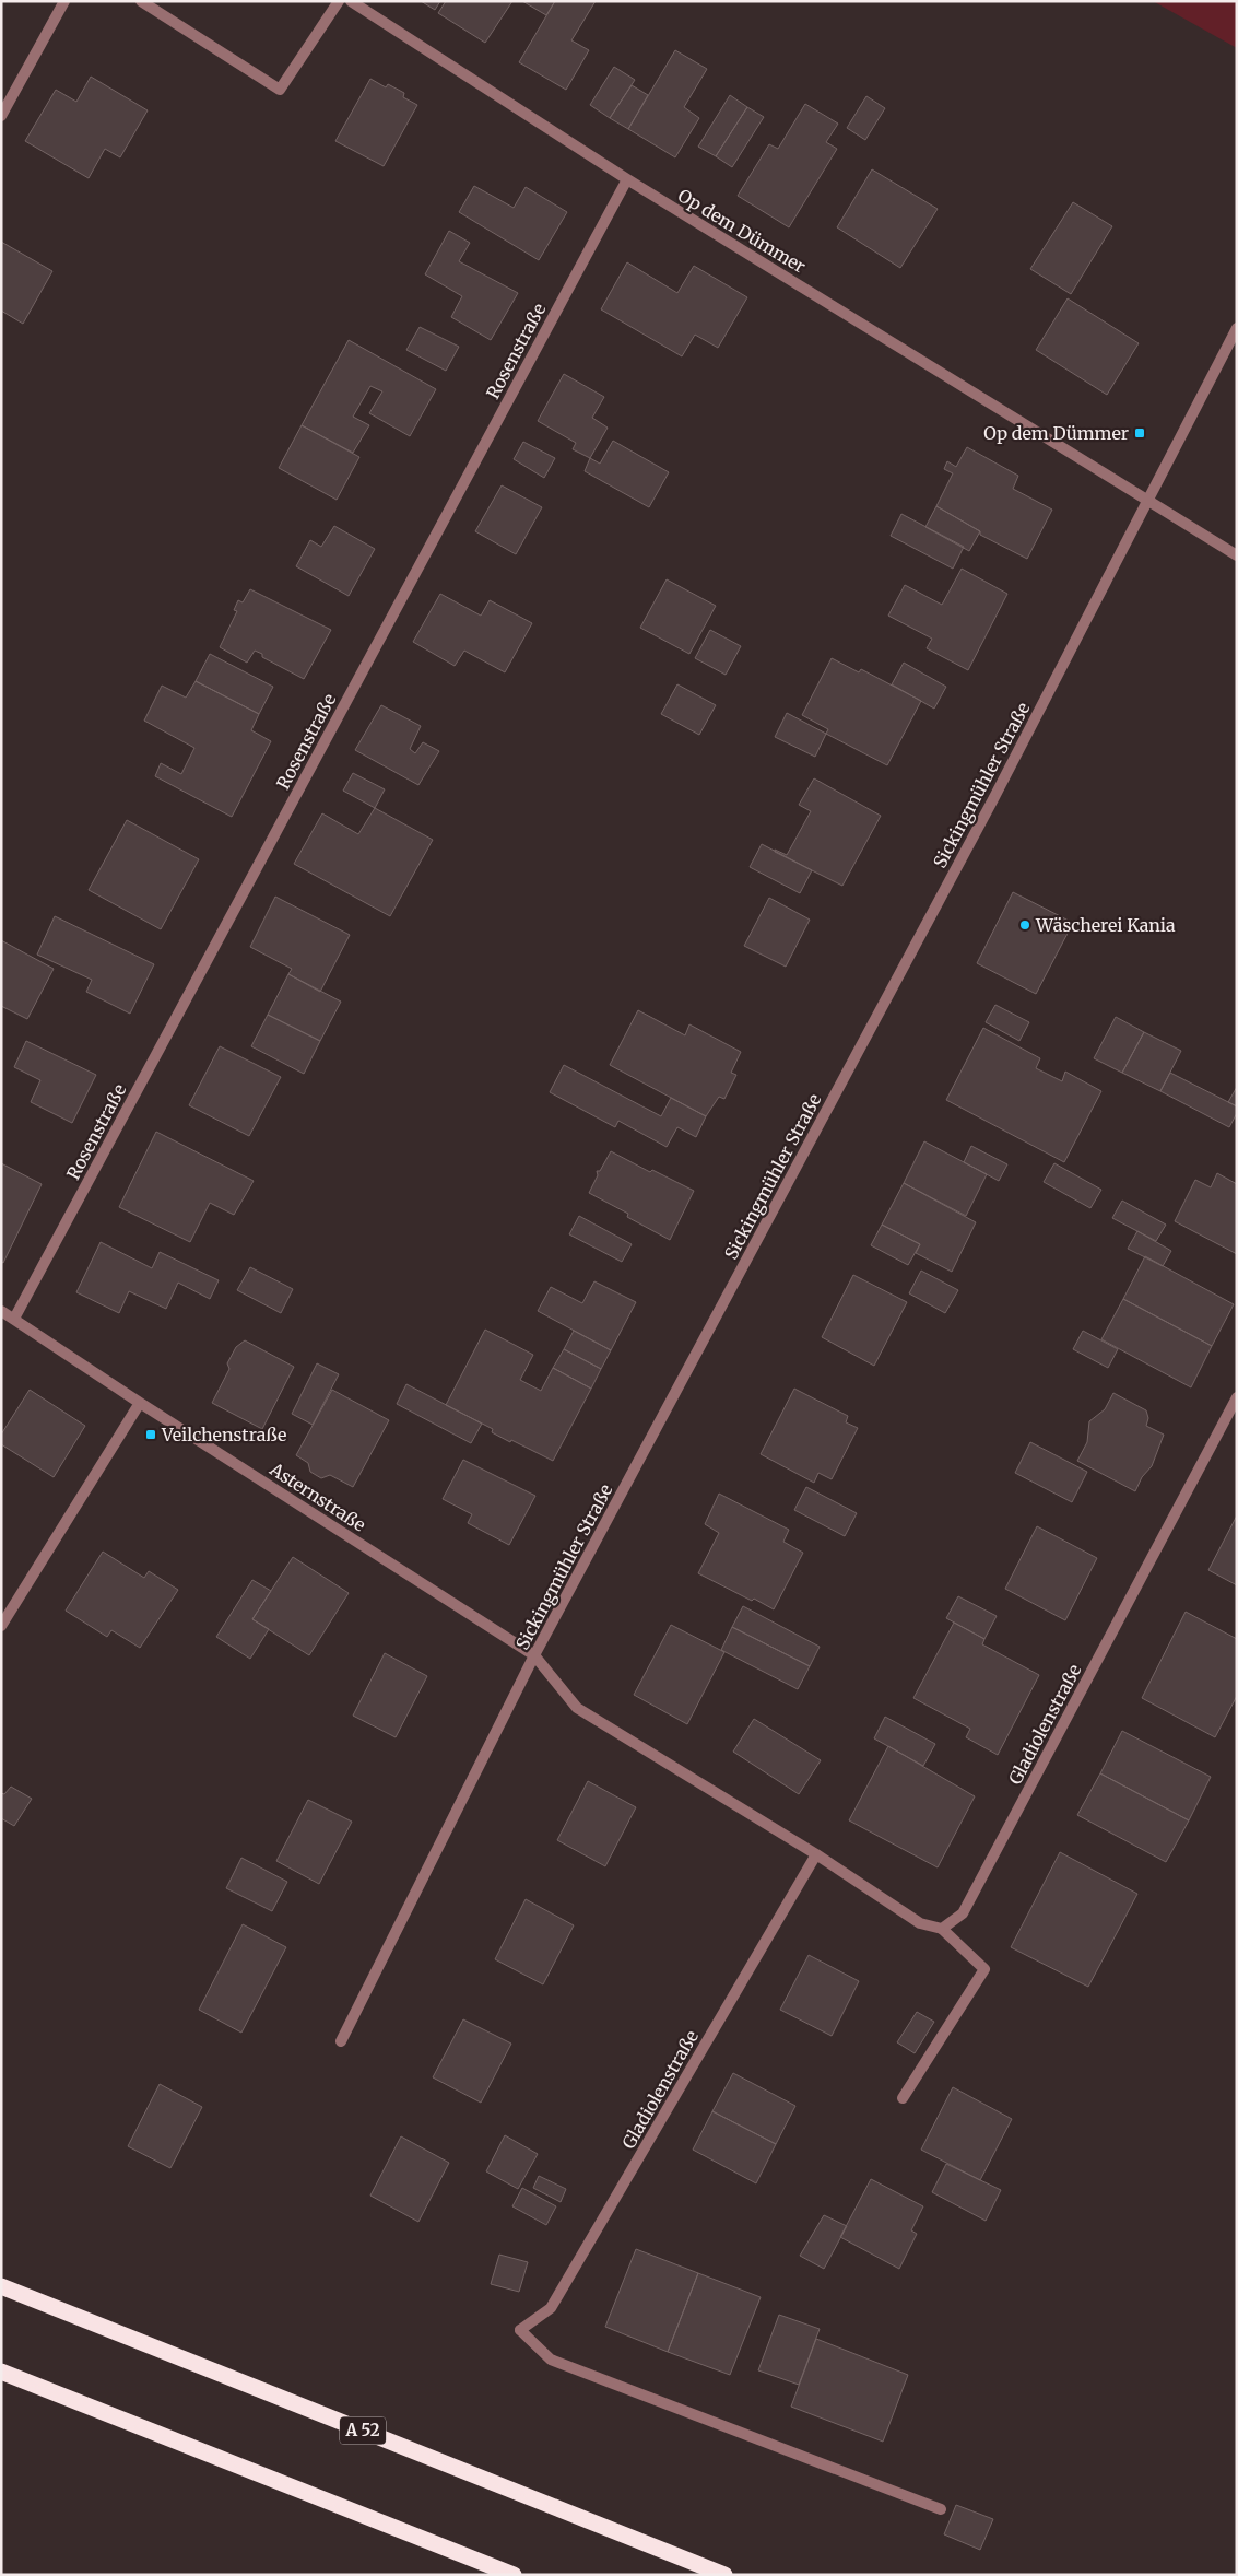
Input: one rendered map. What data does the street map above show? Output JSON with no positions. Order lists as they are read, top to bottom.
{
  "streets": {
    "highway": ["A 52"],
    "street": [
      "Op dem Dümmer",
      "Rosenstraße",
      "Sickingmühler Straße",
      "Asternstraße",
      "Gladiolenstraße"
    ]
  },
  "crossings": [
    ["Op dem Dümmer", "Rosenstraße"],
    ["Op dem Dümmer", "Sickingmühler Straße"],
    ["Rosenstraße", "Asternstraße"],
    ["Sickingmühler Straße", "Asternstraße"]
  ],
  "places": {
    "transit": ["Op dem Dümmer", "Veilchenstraße"],
    "other": ["Wäscherei Kania"]
  }
}
